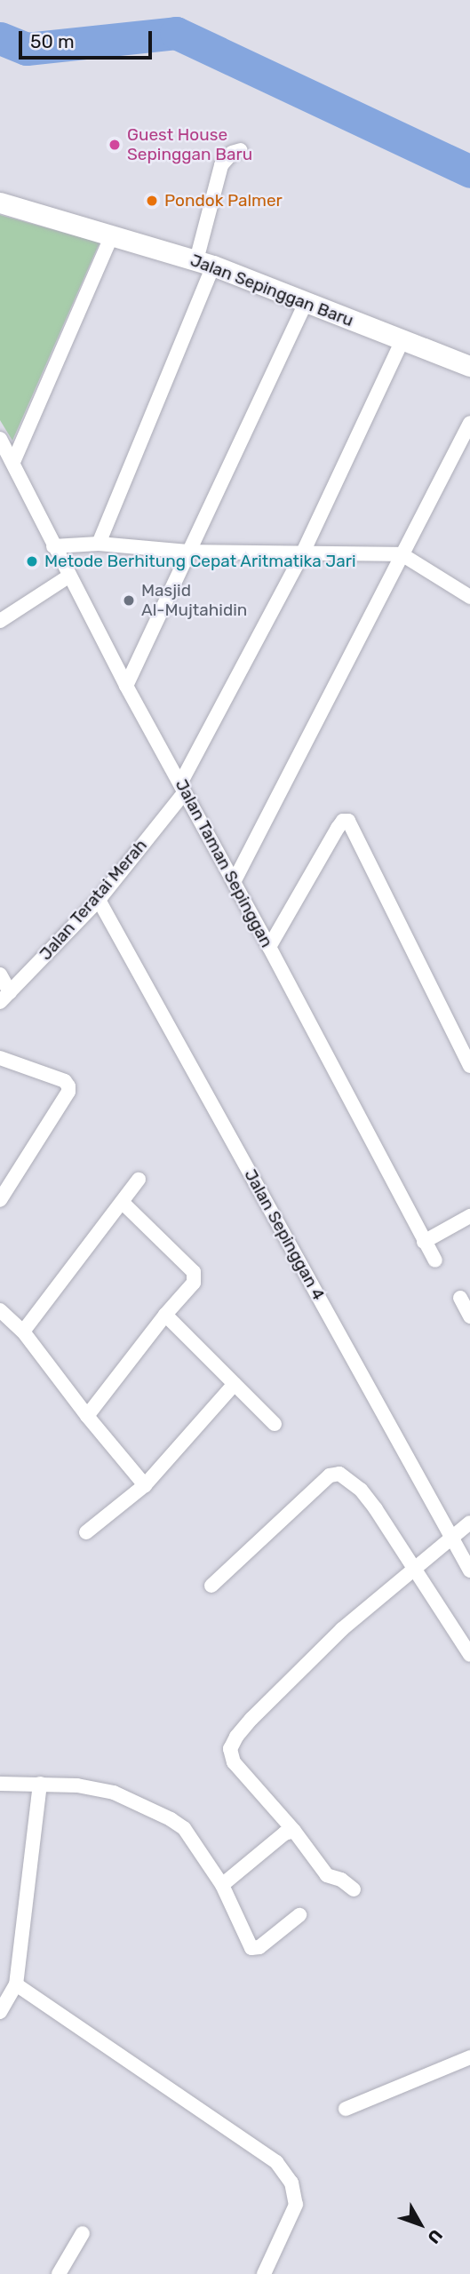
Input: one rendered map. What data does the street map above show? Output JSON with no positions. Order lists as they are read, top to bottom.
{
  "streets": {
    "street": [
      "Jalan Sepinggan Baru",
      "Jalan Taman Sepinggan",
      "Jalan Teratai Merah",
      "Jalan Sepinggan 4"
    ]
  },
  "crossings": [
    ["Jalan Sepinggan Baru", "Jalan Teratai Merah"],
    ["Jalan Taman Sepinggan", "Jalan Teratai Merah"],
    ["Jalan Teratai Merah", "Jalan Sepinggan 4"]
  ],
  "places": [
    "Guest House Sepinggan Baru",
    "Pondok Palmer",
    "Metode Berhitung Cepat Aritmatika Jari",
    "Masjid Al-Mujtahidin"
  ],
  "scale_bar": "50 m",
  "north": "bottom right"
}
